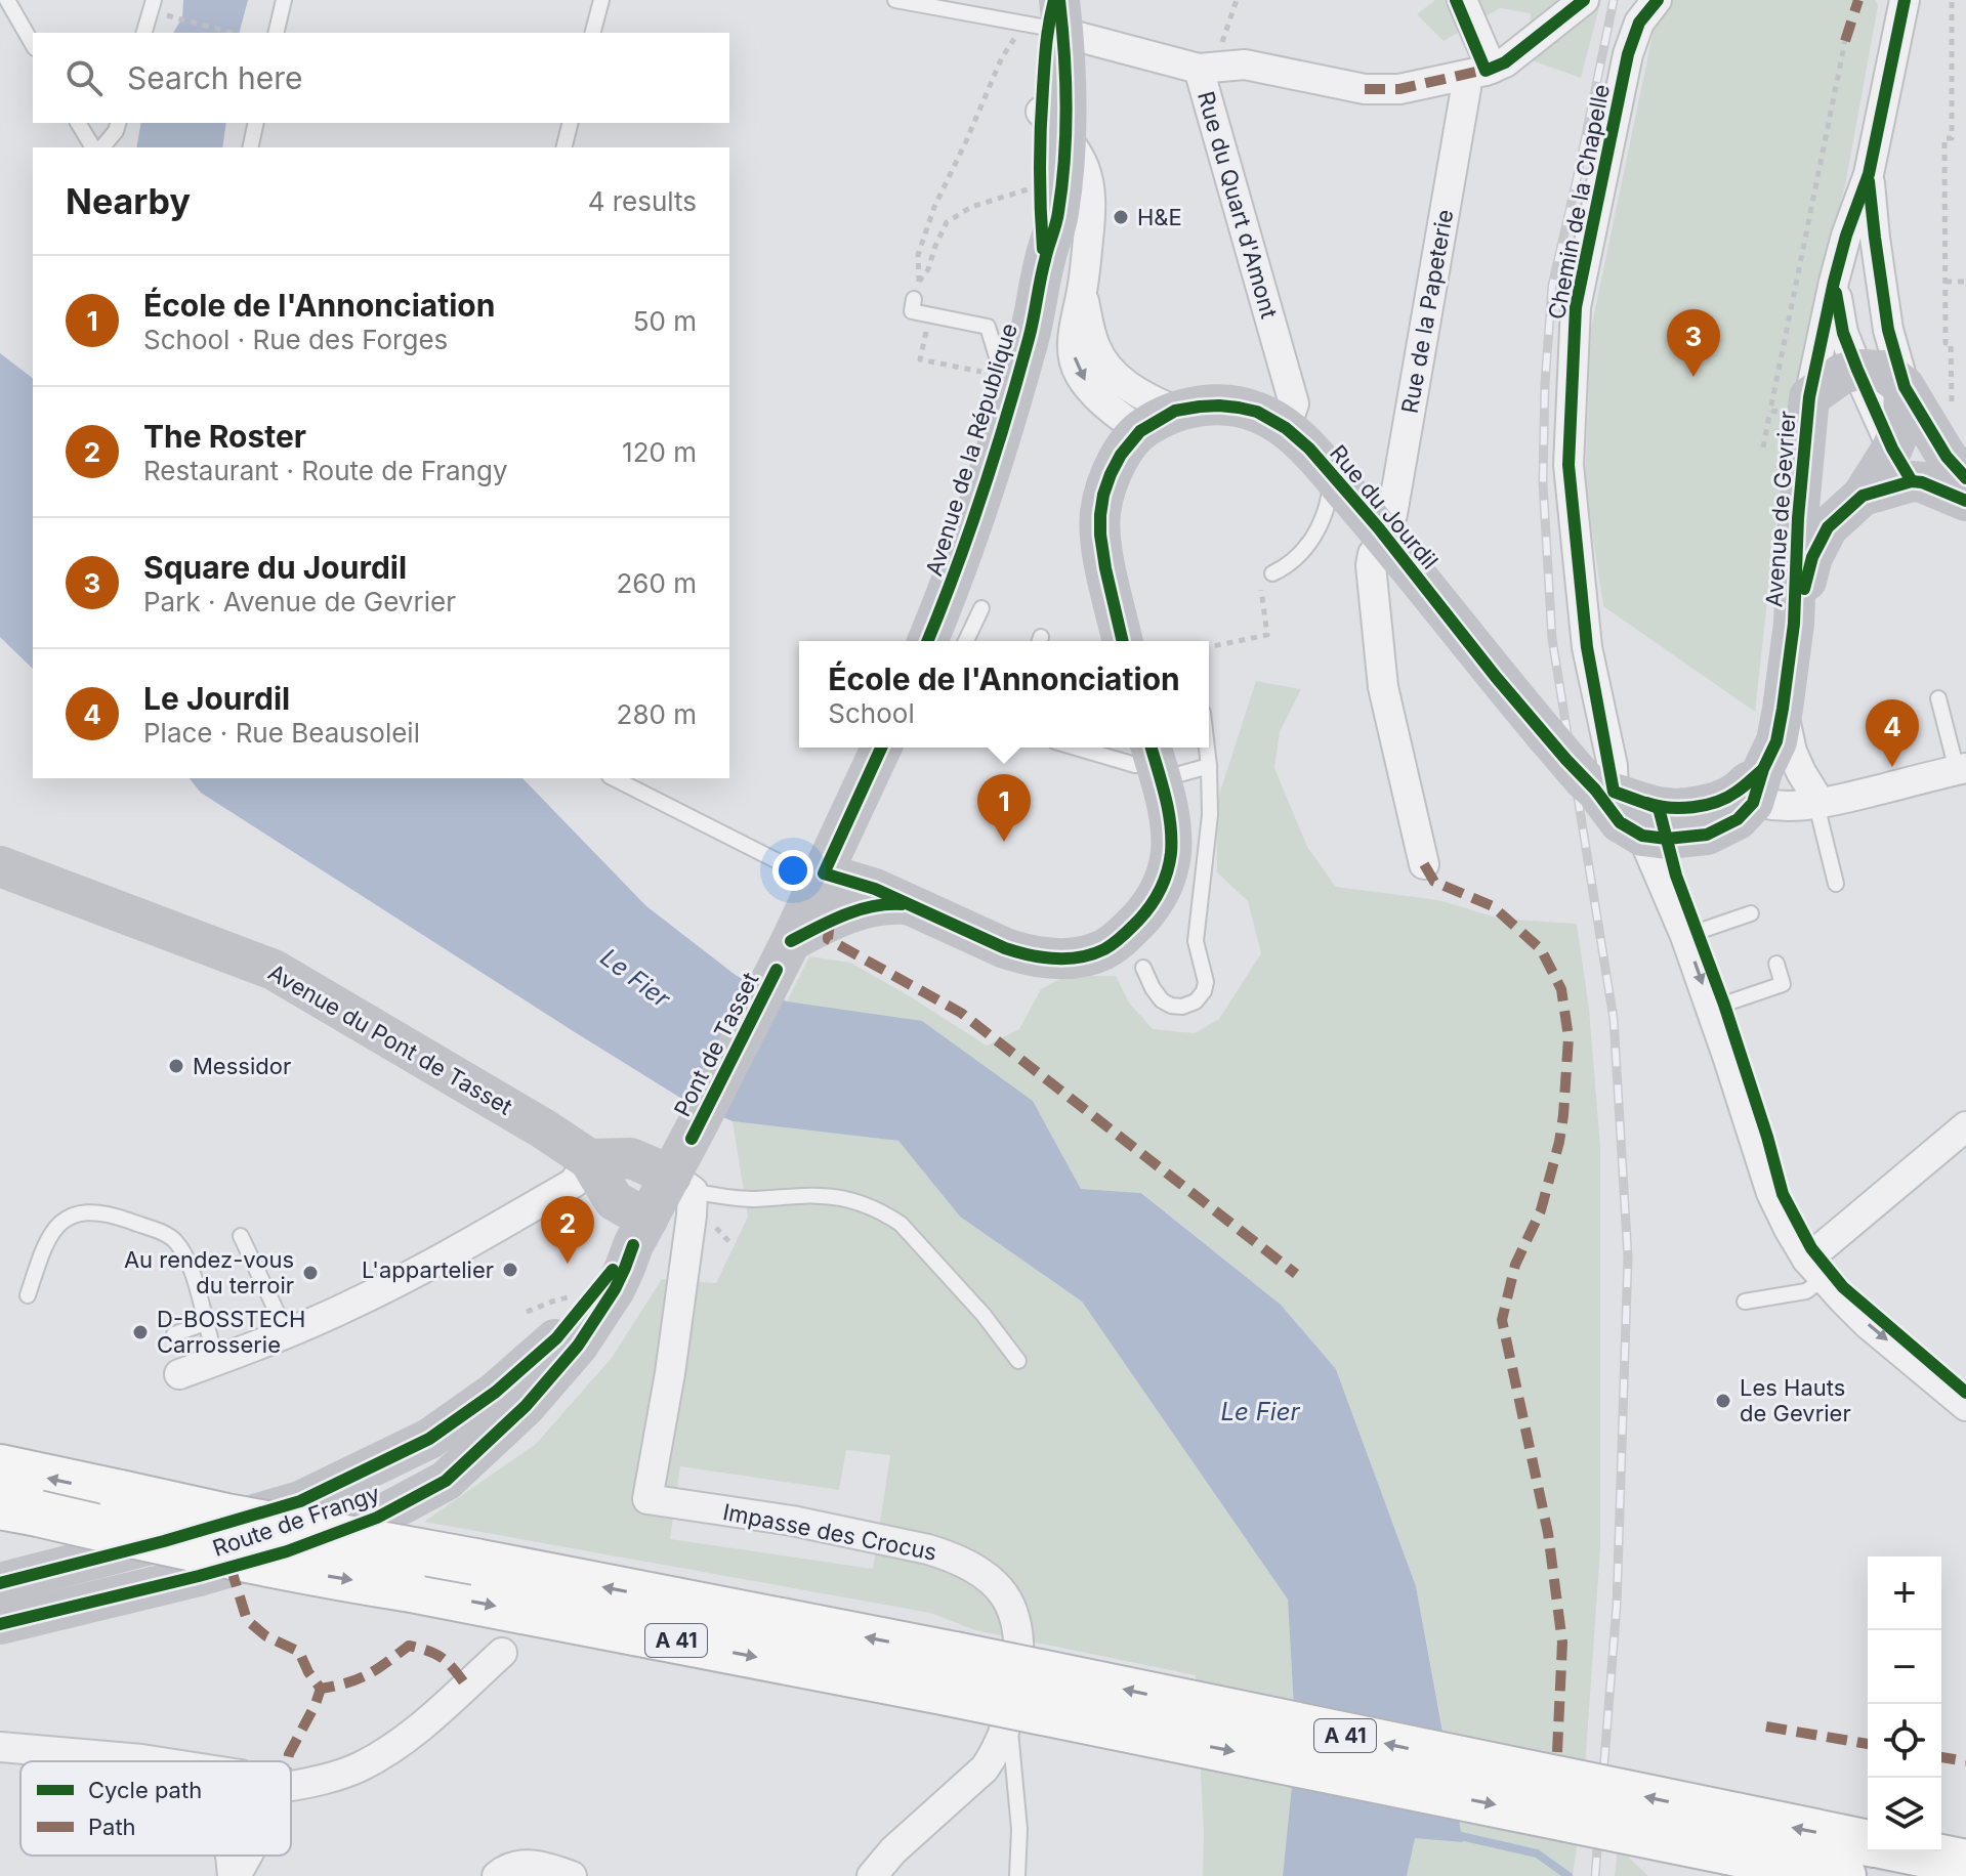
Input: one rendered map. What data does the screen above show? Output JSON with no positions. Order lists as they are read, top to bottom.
{
  "streets": {
    "highway": ["A 41"],
    "street": [
      "Chemin de la Chapelle",
      "Rue du Quart d'Amont",
      "Rue de la Papeterie",
      "Avenue de la République",
      "Rue du Jourdil",
      "Avenue de Gevrier",
      "Avenue du Pont de Tasset",
      "Pont de Tasset",
      "Route de Frangy",
      "Impasse des Crocus"
    ]
  },
  "crossings": [
    ["Chemin de la Chapelle", "Rue du Jourdil"],
    ["Rue du Quart d'Amont", "Avenue de la République"],
    ["Rue du Quart d'Amont", "Rue du Jourdil"],
    ["Rue de la Papeterie", "Rue du Jourdil"],
    ["Avenue de la République", "Rue du Jourdil"],
    ["Avenue du Pont de Tasset", "Route de Frangy"],
    ["Pont de Tasset", "Route de Frangy"],
    ["Route de Frangy", "Impasse des Crocus"]
  ],
  "water": ["Le Fier"],
  "places": [
    "H&E",
    "Messidor",
    "L'appartelier",
    "Au rendez-vous du terroir",
    "D-BOSSTECH Carrosserie",
    "Les Hauts de Gevrier"
  ],
  "legend": ["Cycle path", "Path"],
  "page": {
    "search": "Search here",
    "heading": ["Nearby", "4 results"],
    "list": [
      {
        "mark": "1",
        "name": "École de l'Annonciation",
        "note": "School · Rue des Forges",
        "value": "50 m"
      },
      {
        "mark": "2",
        "name": "The Roster",
        "note": "Restaurant · Route de Frangy",
        "value": "120 m"
      },
      {
        "mark": "3",
        "name": "Square du Jourdil",
        "note": "Park · Avenue de Gevrier",
        "value": "260 m"
      },
      {
        "mark": "4",
        "name": "Le Jourdil",
        "note": "Place · Rue Beausoleil",
        "value": "280 m"
      }
    ],
    "pins": [
      "3",
      "4",
      "1",
      "2"
    ],
    "popup": ["École de l'Annonciation", "School"],
    "map_buttons": ["+", "−"]
  }
}
